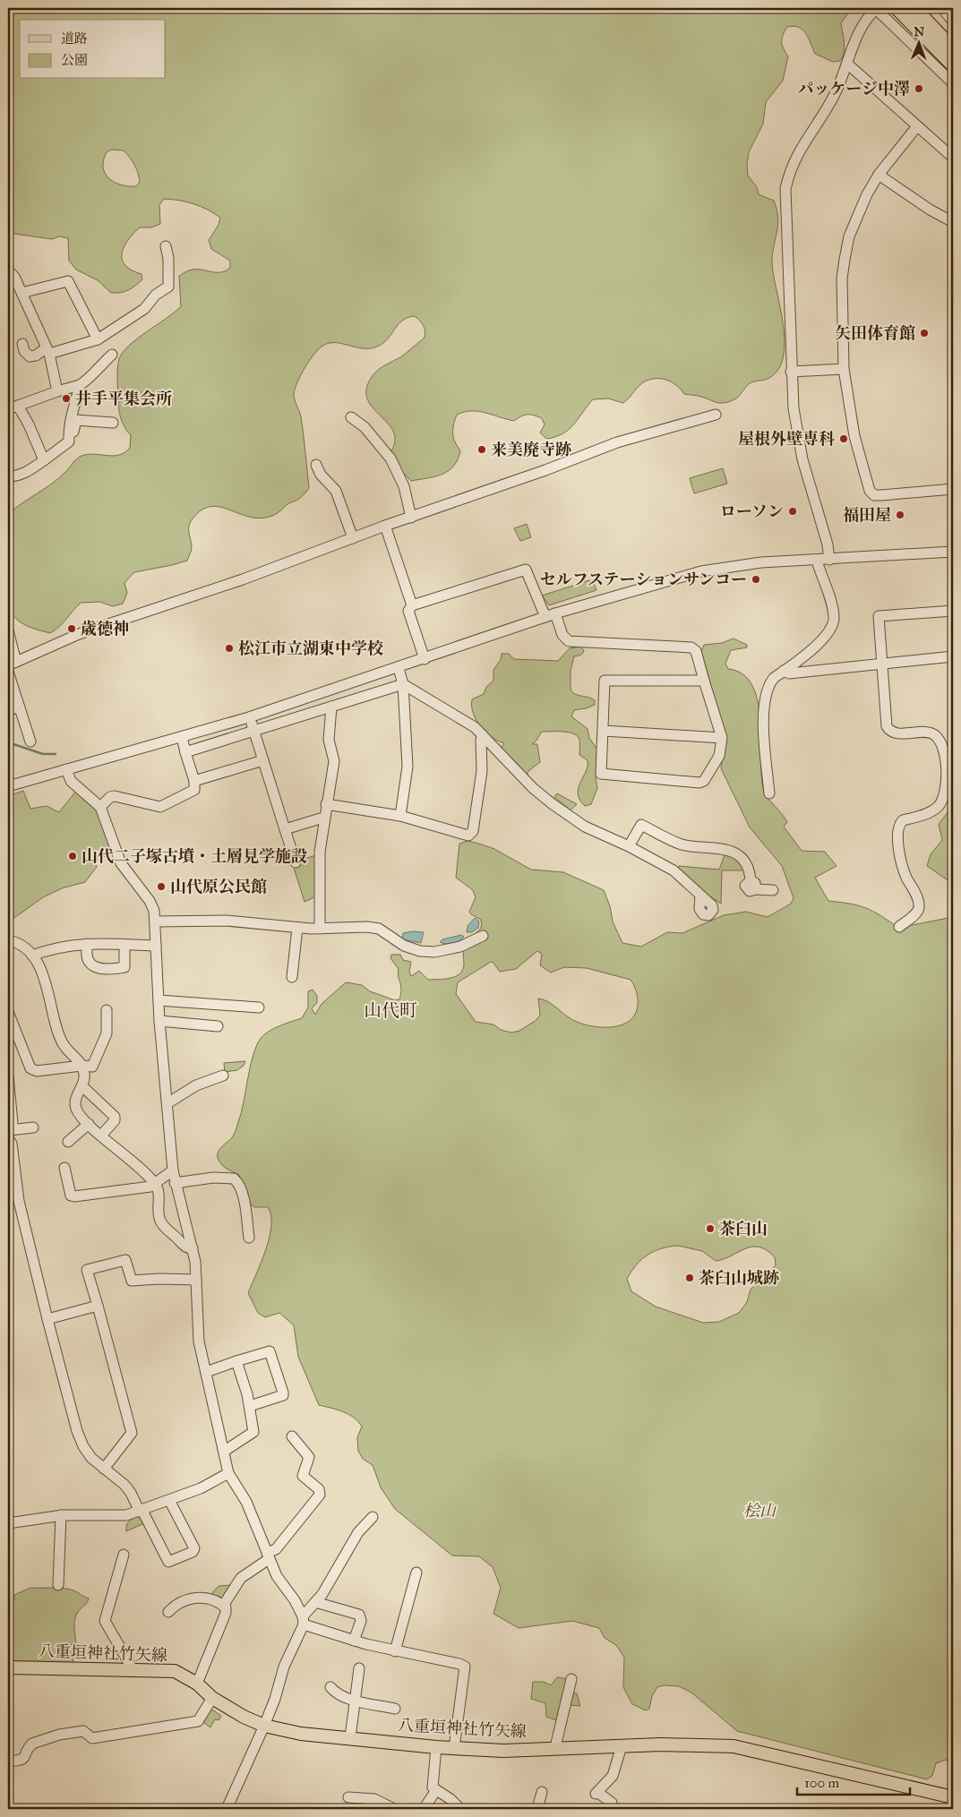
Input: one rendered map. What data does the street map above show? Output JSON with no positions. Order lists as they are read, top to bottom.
{
  "streets": {
    "main road": ["八重垣神社竹矢線"]
  },
  "districts": ["山代町"],
  "parks": ["桧山"],
  "places": [
    "パッケージ中澤",
    "矢田体育館",
    "井手平集会所",
    "屋根外壁専科",
    "来美廃寺跡",
    "ローソン",
    "福田屋",
    "セルフステーションサンコー",
    "歳徳神",
    "松江市立湖東中学校",
    "山代二子塚古墳・土層見学施設",
    "山代原公民館",
    "茶臼山",
    "茶臼山城跡"
  ],
  "legend": ["道路", "公園"],
  "scale_bar": "100 m",
  "north": "top"
}
